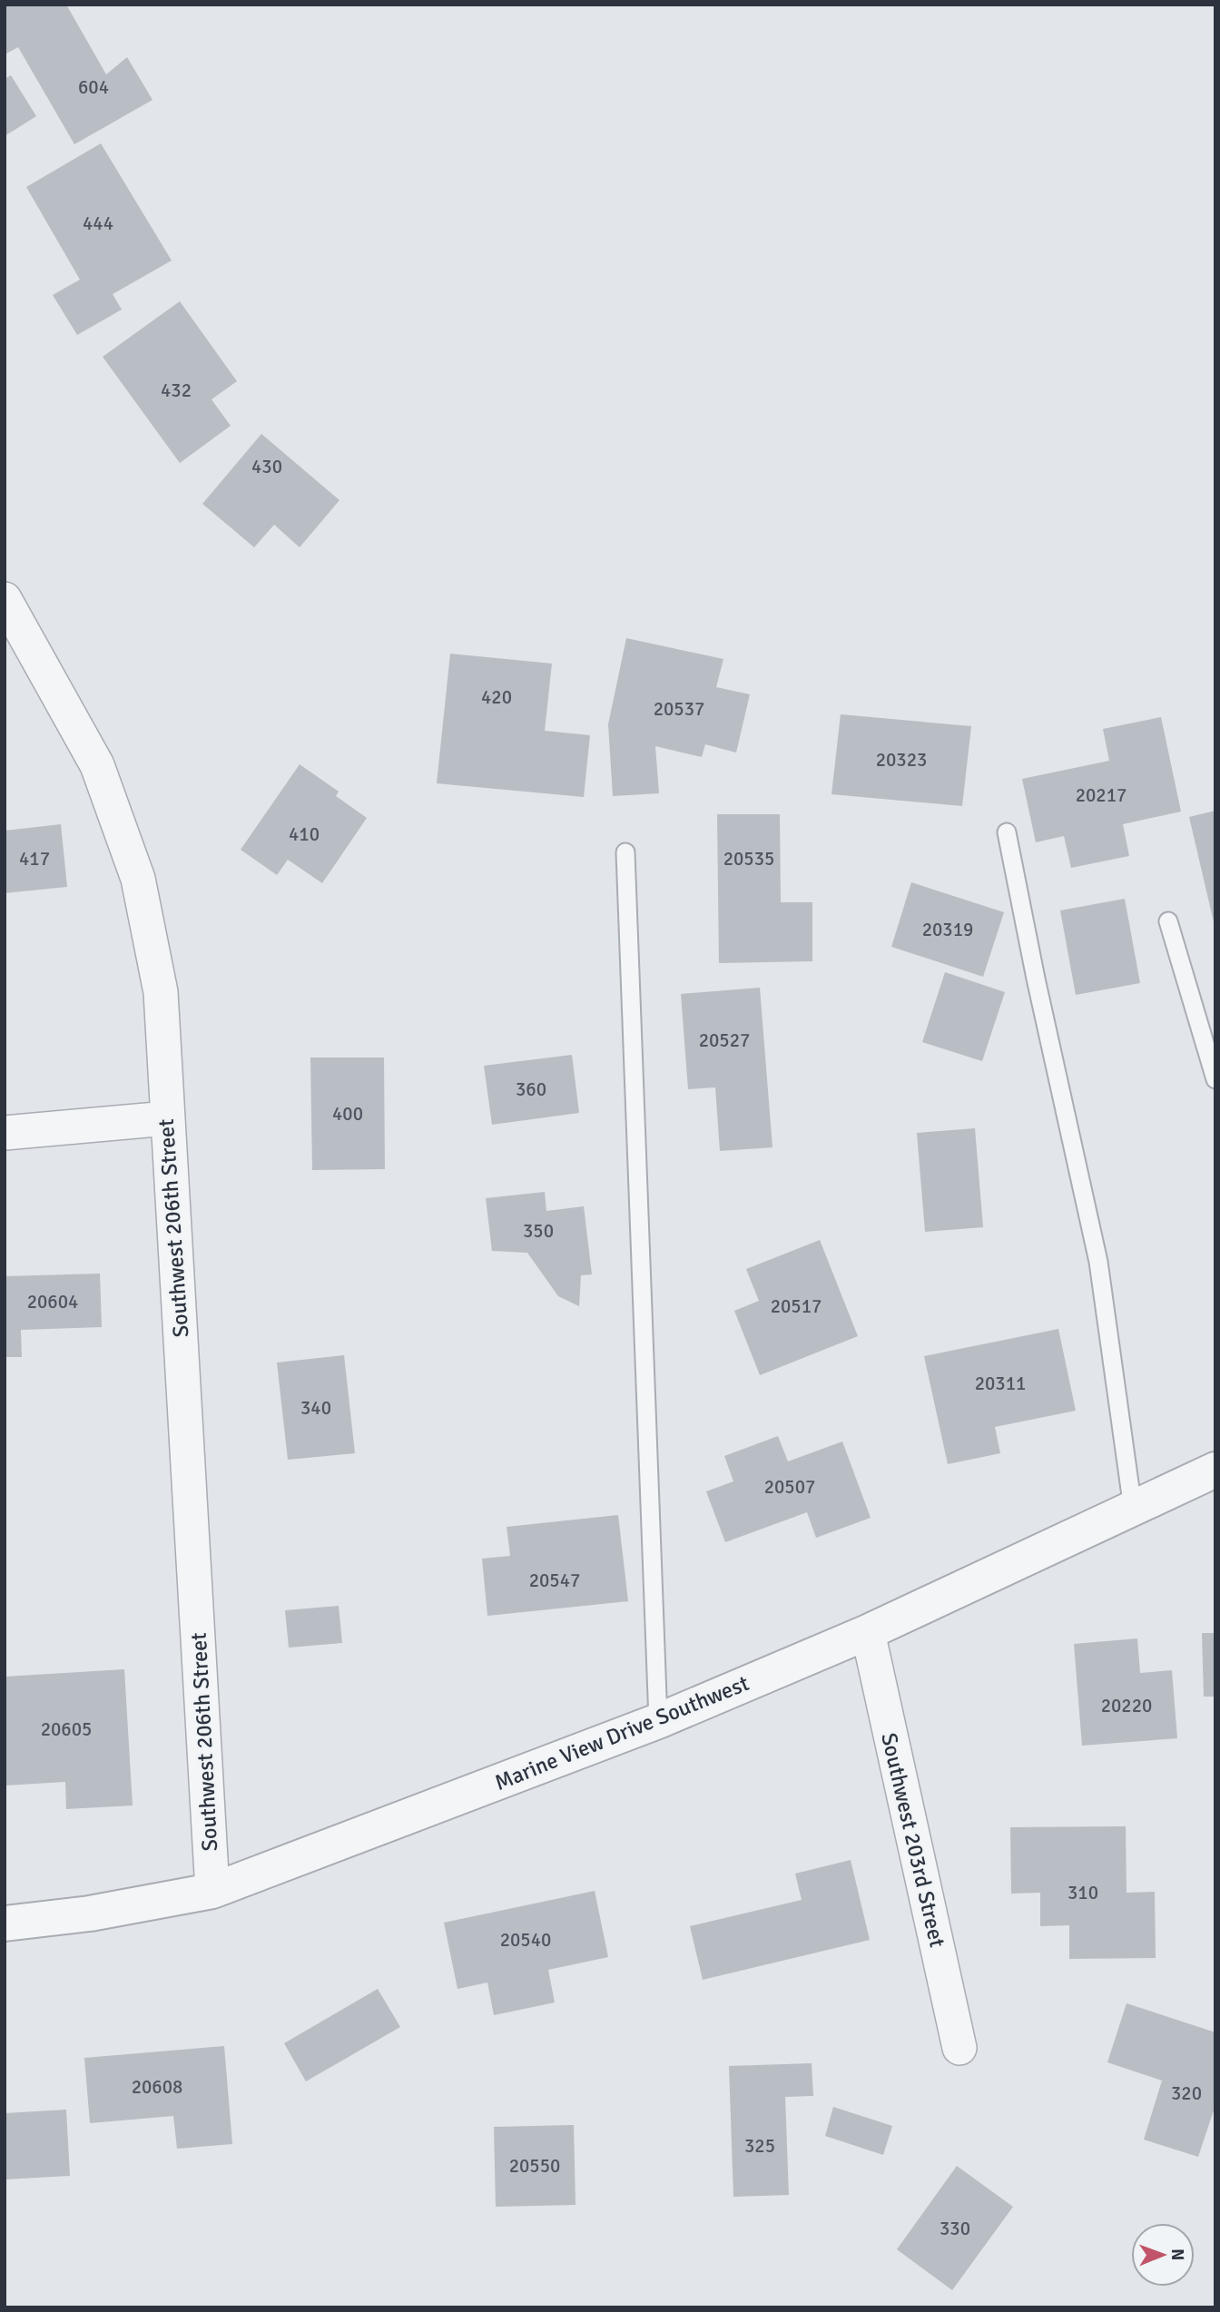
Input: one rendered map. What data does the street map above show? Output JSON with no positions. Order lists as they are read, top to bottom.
{
  "streets": {
    "street": ["Southwest 206th Street", "Marine View Drive Southwest", "Southwest 203rd Street"]
  },
  "crossings": [
    ["Southwest 206th Street", "Marine View Drive Southwest"],
    ["Marine View Drive Southwest", "Southwest 203rd Street"]
  ],
  "house_numbers": [
    "604",
    "444",
    "432",
    "430",
    "420",
    "20537",
    "20323",
    "20217",
    "410",
    "417",
    "20535",
    "20319",
    "20527",
    "360",
    "400",
    "350",
    "20604",
    "20517",
    "20311",
    "340",
    "20507",
    "20547",
    "20220",
    "20605",
    "310",
    "20540",
    "20608",
    "320",
    "325",
    "20550",
    "330"
  ],
  "north": "right"
}
